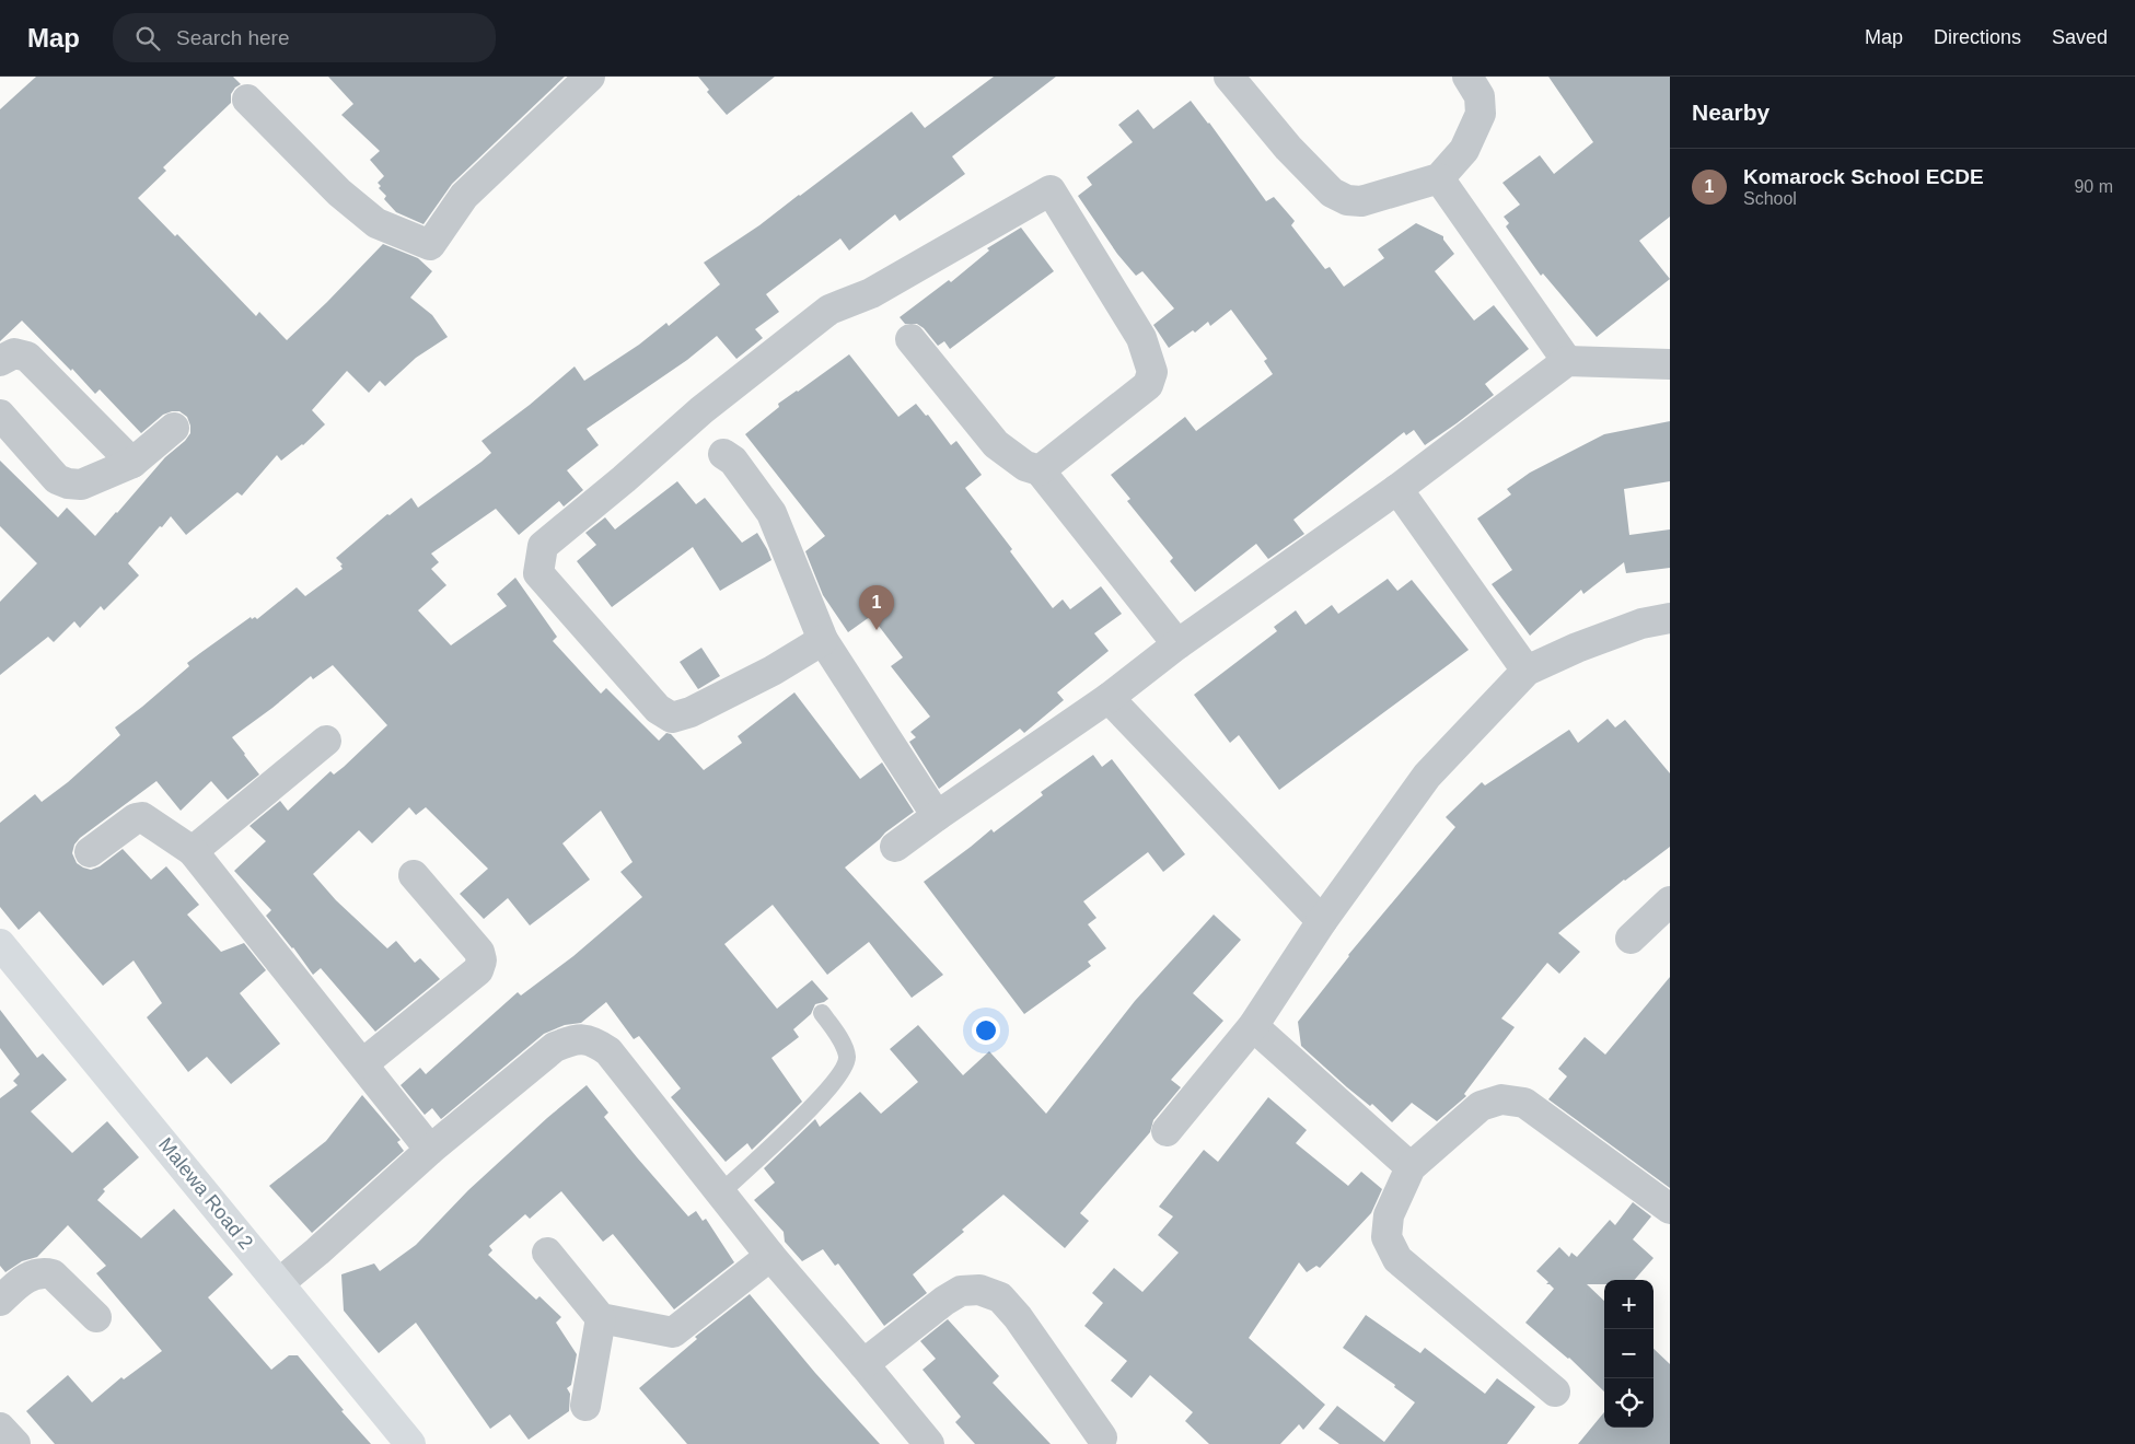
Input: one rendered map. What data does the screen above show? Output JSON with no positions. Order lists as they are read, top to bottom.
{
  "streets": {
    "main road": ["Malewa Road 2"]
  },
  "page": {
    "header": "Map",
    "search": "Search here",
    "nav": ["Map", "Directions", "Saved"],
    "heading": "Nearby",
    "list": [
      {
        "mark": "1",
        "name": "Komarock School ECDE",
        "note": "School",
        "value": "90 m"
      }
    ],
    "pins": "1",
    "map_buttons": ["+", "−"]
  }
}
